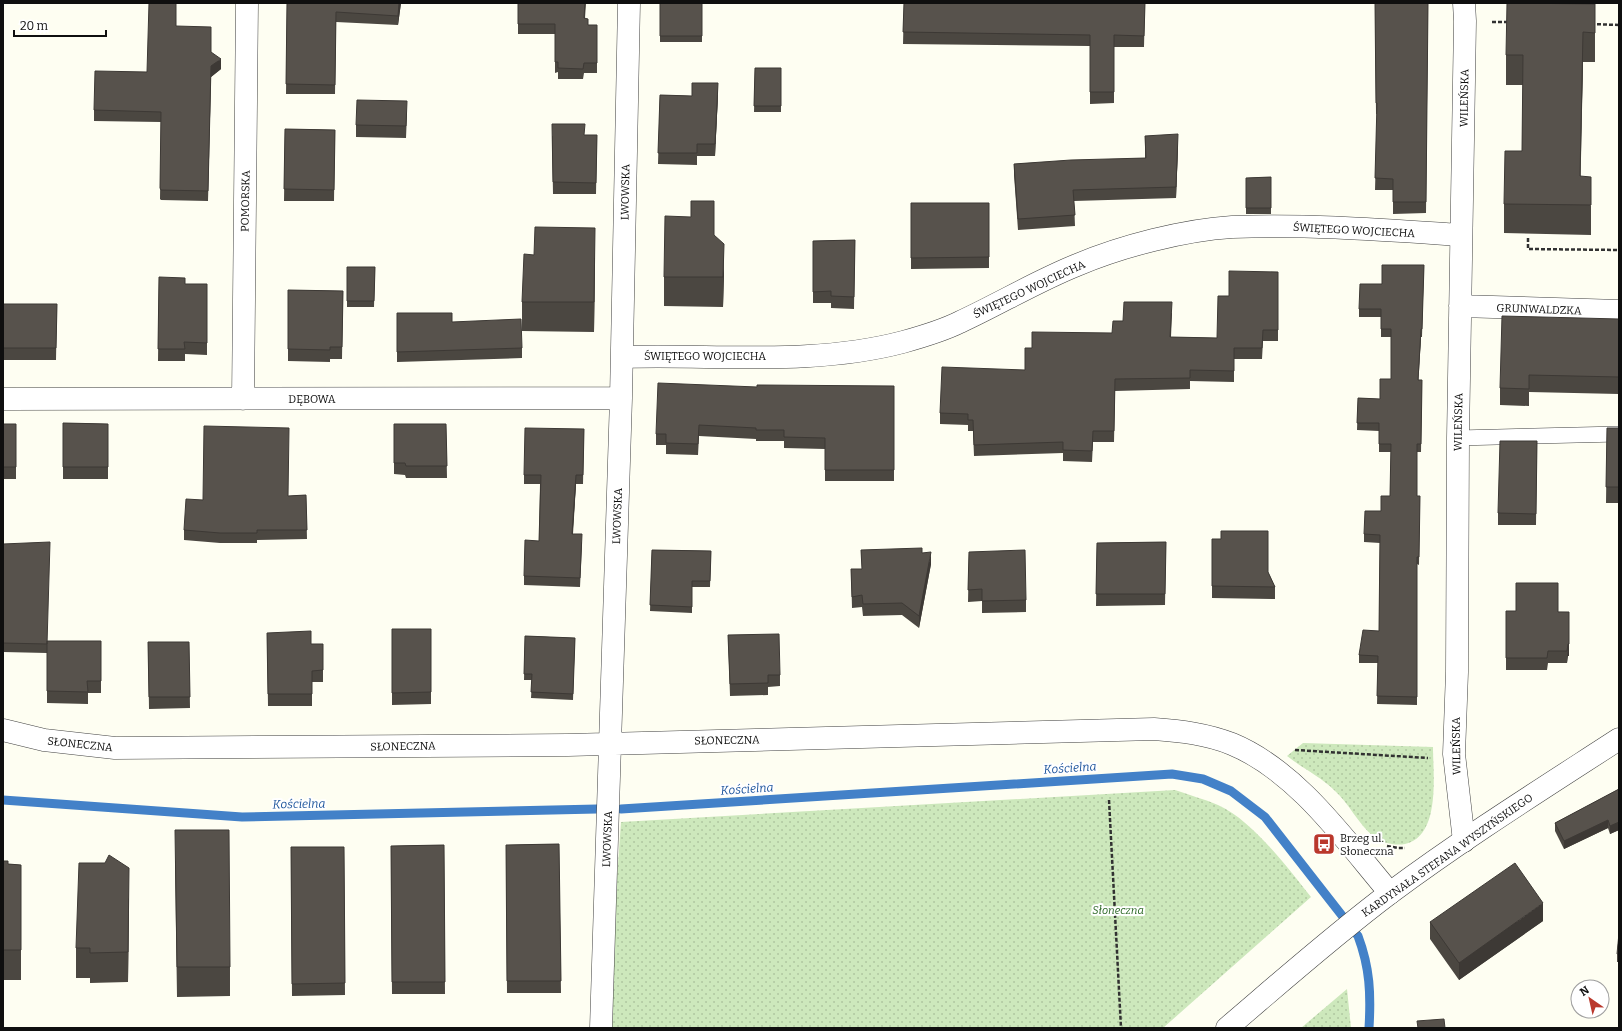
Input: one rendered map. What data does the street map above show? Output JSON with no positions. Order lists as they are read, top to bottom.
{
  "streets": {
    "street": [
      "WILEŃSKA",
      "LWOWSKA",
      "POMORSKA",
      "ŚWIĘTEGO WOJCIECHA",
      "GRUNWALDZKA",
      "DĘBOWA",
      "SŁONECZNA",
      "KARDYNAŁA STEFANA WYSZYŃSKIEGO"
    ]
  },
  "crossings": [
    ["WILEŃSKA", "ŚWIĘTEGO WOJCIECHA"],
    ["WILEŃSKA", "GRUNWALDZKA"],
    ["WILEŃSKA", "KARDYNAŁA STEFANA WYSZYŃSKIEGO"],
    ["LWOWSKA", "ŚWIĘTEGO WOJCIECHA"],
    ["LWOWSKA", "DĘBOWA"],
    ["LWOWSKA", "SŁONECZNA"],
    ["POMORSKA", "DĘBOWA"],
    ["SŁONECZNA", "KARDYNAŁA STEFANA WYSZYŃSKIEGO"]
  ],
  "water": ["Kościelna"],
  "parks": ["Słoneczna"],
  "places": {
    "bus stop": ["Brzeg ul. Słoneczna"]
  },
  "scale_bar": "20 m",
  "north": "top left"
}
